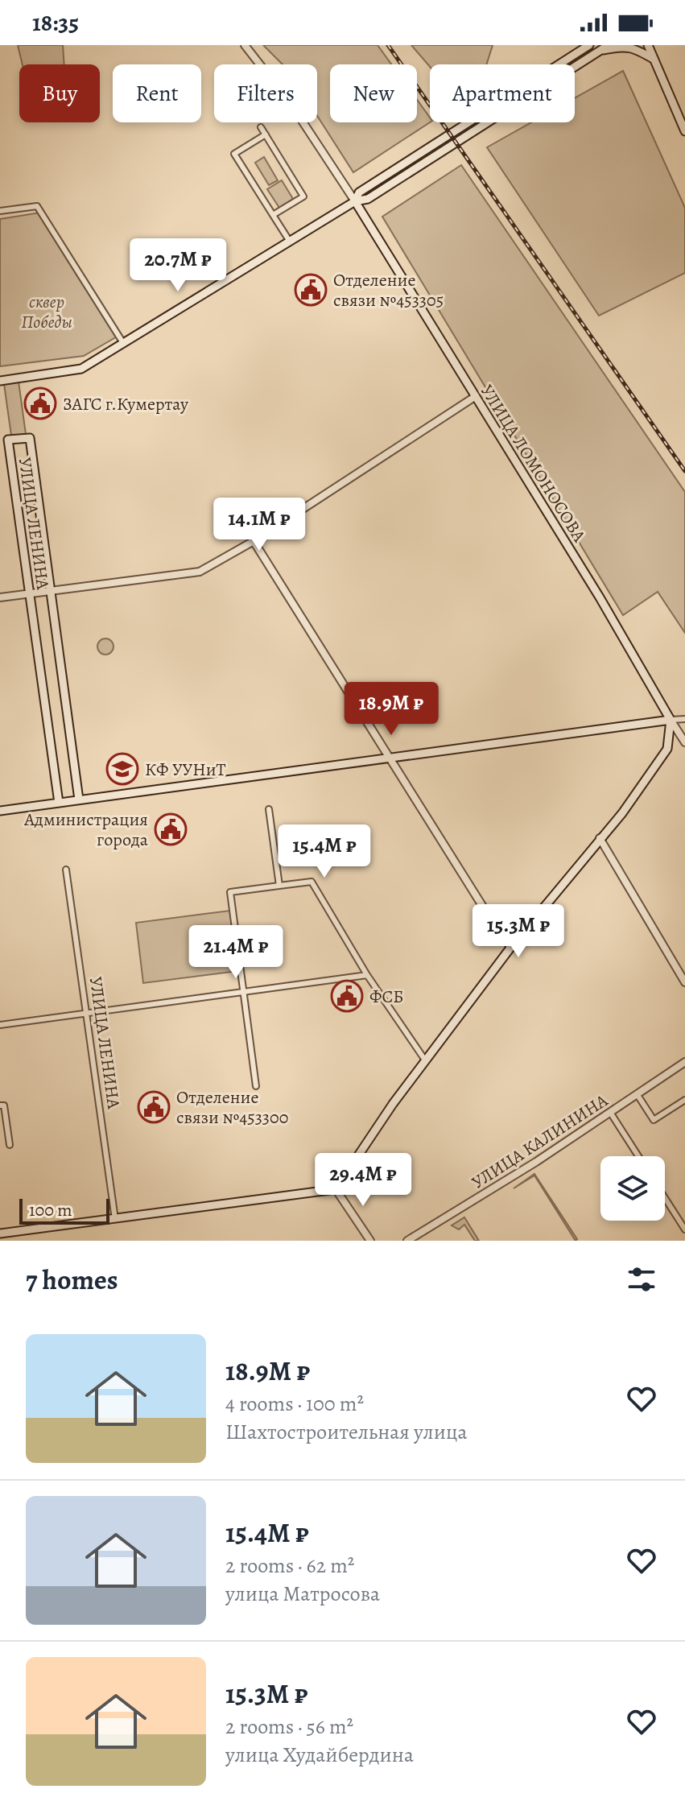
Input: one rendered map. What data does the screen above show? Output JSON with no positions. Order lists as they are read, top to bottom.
{
  "streets": {
    "main road": ["УЛИЦА ЛОМОНОСОВА", "УЛИЦА ЛЕНИНА"],
    "street": ["УЛИЦА КАЛИНИНА"]
  },
  "parks": ["сквер Победы"],
  "places": {
    "public building": [
      "Отделение связи №453305",
      "ЗАГС г.Кумертау",
      "Администрация города",
      "ФСБ",
      "Отделение связи №453300"
    ],
    "school or university": ["КФ УУНиТ"]
  },
  "scale_bar": "100 m",
  "page": {
    "status": "18:35",
    "chip": [
      "Buy",
      "Rent",
      "Filters",
      "New",
      "Apartment"
    ],
    "price": [
      "20.7M ₽",
      "14.1M ₽",
      "18.9M ₽",
      "15.4M ₽",
      "15.3M ₽",
      "21.4M ₽",
      "29.4M ₽"
    ],
    "scale": "100 m",
    "heading": "7 homes",
    "list": [
      {
        "name": "18.9M ₽",
        "note": "4 rooms · 100 m² · Шахтостроительная улица"
      },
      {
        "name": "15.4M ₽",
        "note": "2 rooms · 62 m² · улица Матросова"
      },
      {
        "name": "15.3M ₽",
        "note": "2 rooms · 56 m² · улица Худайбердина"
      }
    ]
  }
}
